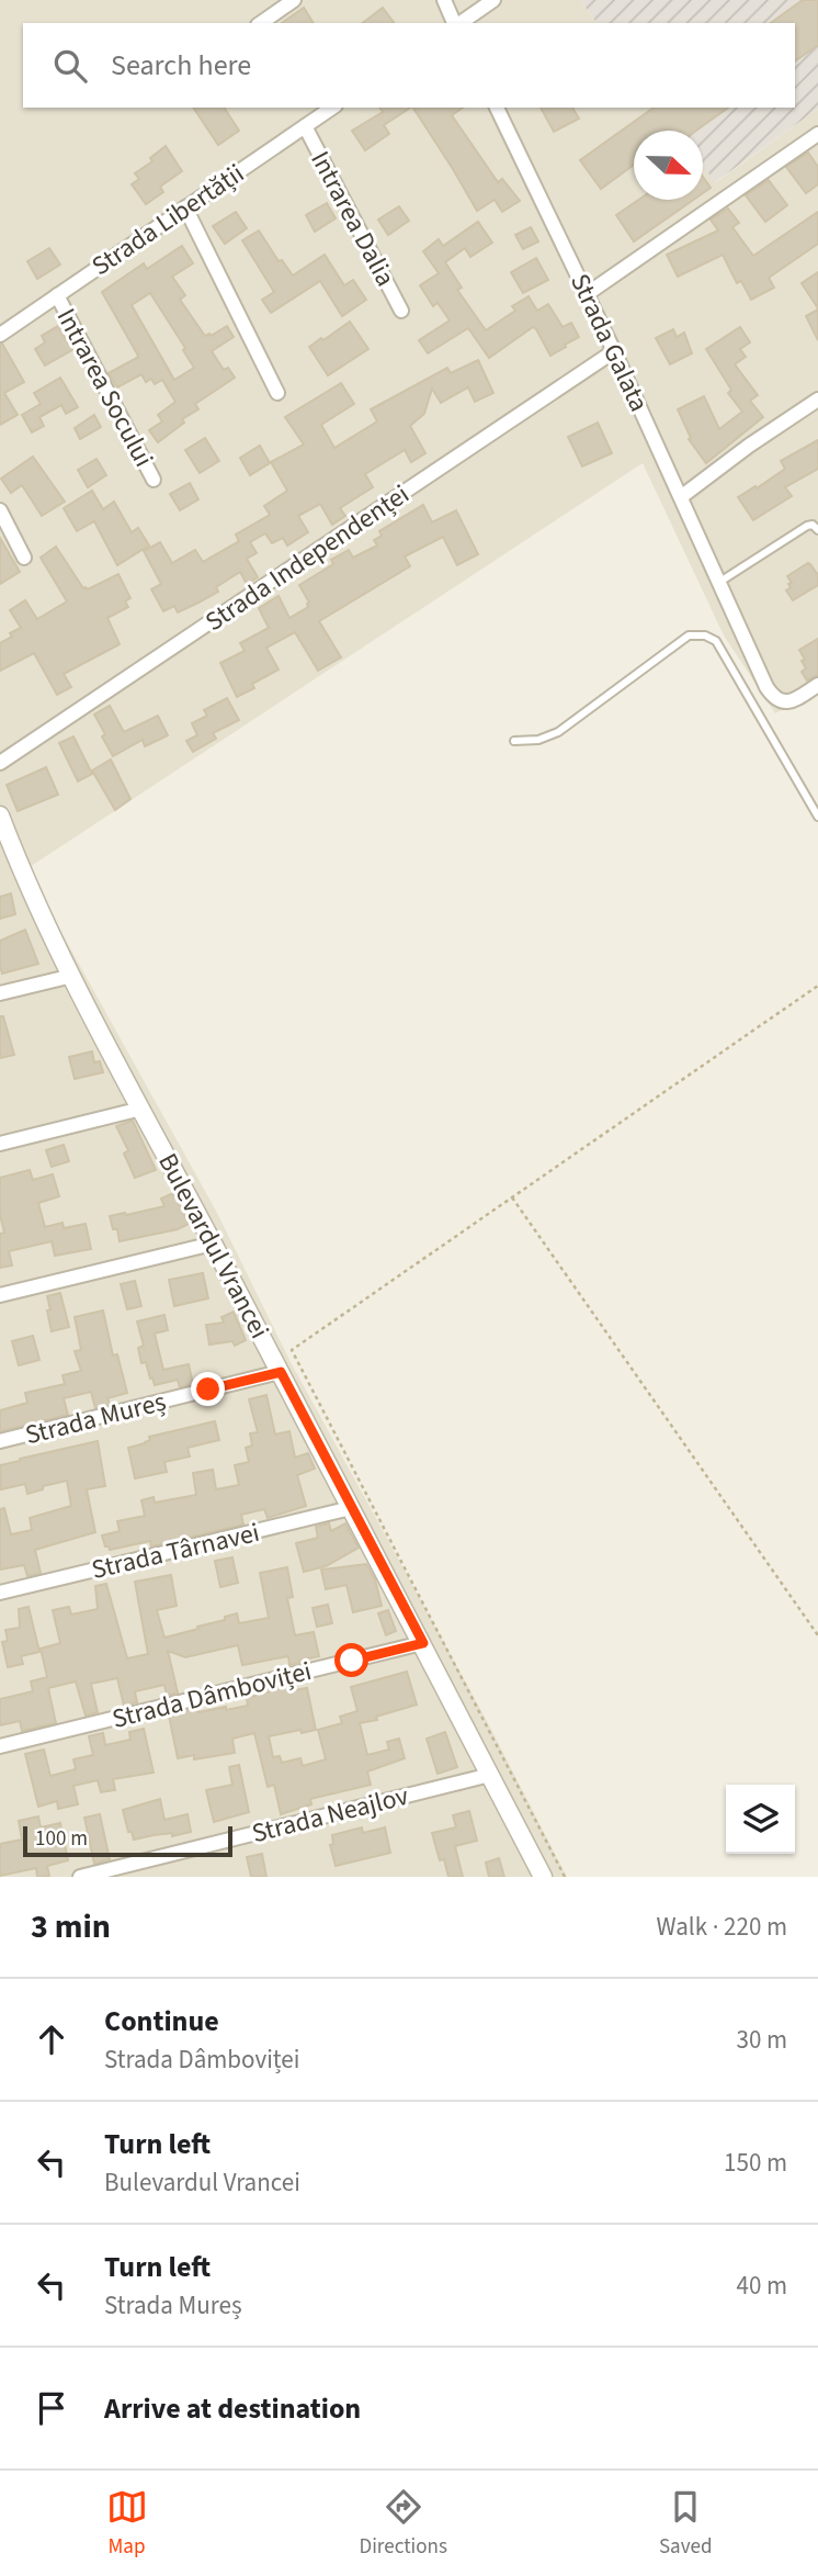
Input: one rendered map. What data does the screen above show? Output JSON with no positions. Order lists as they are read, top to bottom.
{
  "streets": {
    "street": [
      "Intrarea Dalia",
      "Strada Libertății",
      "Strada Galata",
      "Intrarea Socului",
      "Strada Independenței",
      "Bulevardul Vrancei",
      "Strada Mureș",
      "Strada Târnavei",
      "Strada Dâmboviței",
      "Strada Neajlov"
    ]
  },
  "crossings": [
    ["Intrarea Dalia", "Strada Libertății"],
    ["Strada Libertății", "Intrarea Socului"],
    ["Strada Galata", "Strada Independenței"],
    ["Bulevardul Vrancei", "Strada Mureș"],
    ["Bulevardul Vrancei", "Strada Târnavei"],
    ["Bulevardul Vrancei", "Strada Dâmboviței"],
    ["Bulevardul Vrancei", "Strada Neajlov"]
  ],
  "scale_bar": "100 m",
  "north": "right",
  "page": {
    "search": "Search here",
    "scale": "100 m",
    "heading": ["3 min", "Walk · 220 m"],
    "list": [
      ["Continue", "Strada Dâmboviței", "30 m"],
      ["Turn left", "Bulevardul Vrancei", "150 m"],
      ["Turn left", "Strada Mureș", "40 m"],
      "Arrive at destination"
    ],
    "nav": ["Map", "Directions", "Saved"]
  }
}
